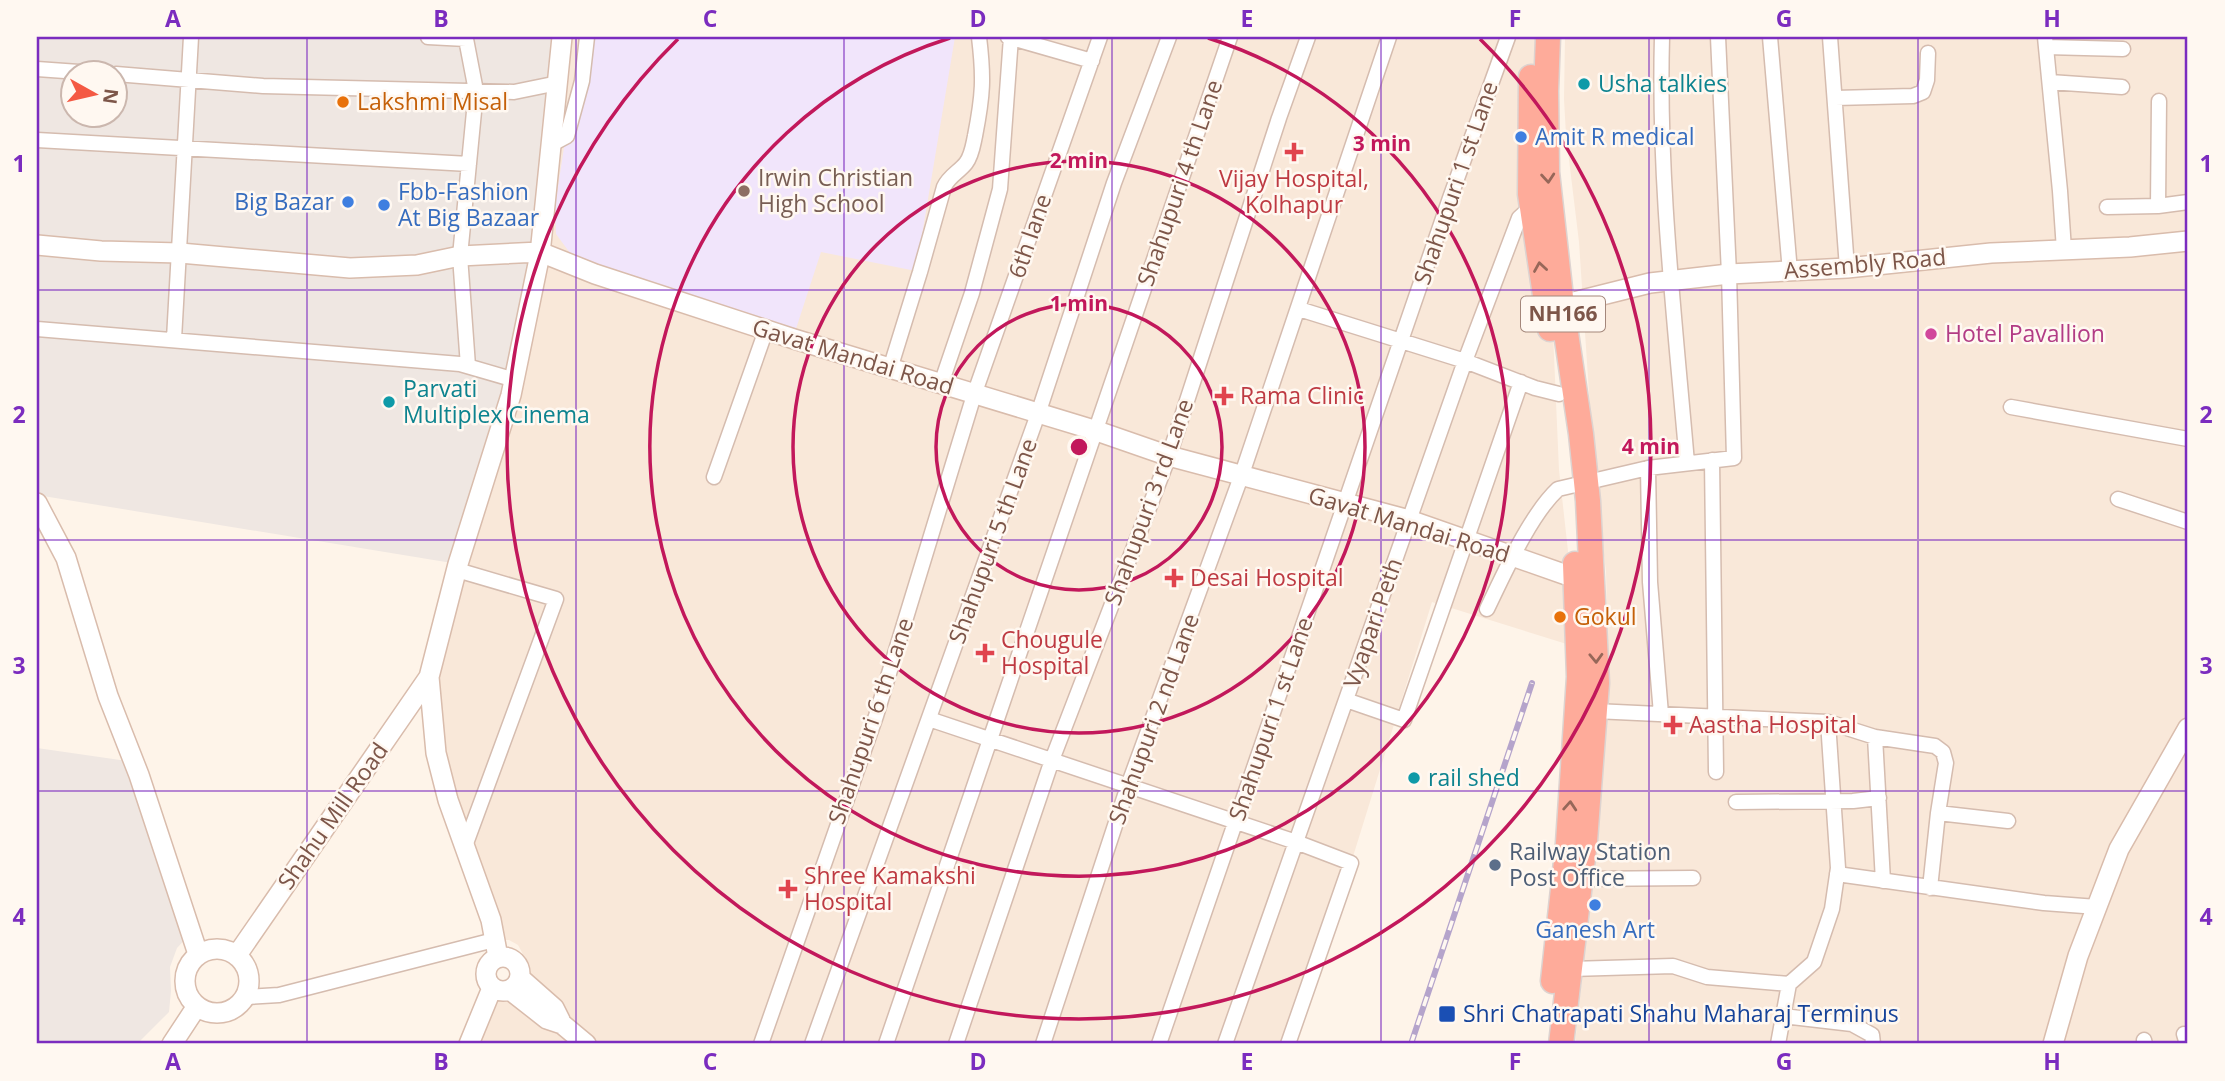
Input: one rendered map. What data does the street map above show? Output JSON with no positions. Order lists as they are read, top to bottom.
{
  "streets": {
    "highway": ["NH166"],
    "street": [
      "Shahupuri 4 th Lane",
      "Shahupuri 1 st Lane",
      "6th lane",
      "Assembly Road",
      "Gavat Mandai Road",
      "Shahupuri 3 rd Lane",
      "Shahupuri 5 th Lane",
      "Vyapari Peth",
      "Shahupuri 2 nd Lane",
      "Shahupuri 6 th Lane",
      "Shahu Mill Road"
    ]
  },
  "crossings": [
    ["Shahupuri 4 th Lane", "Gavat Mandai Road"],
    ["Shahupuri 1 st Lane", "Gavat Mandai Road"],
    ["6th lane", "Gavat Mandai Road"],
    ["6th lane", "Shahupuri 6 th Lane"],
    ["Assembly Road", "NH166"],
    ["NH166", "Gavat Mandai Road"],
    ["NH166", "Vyapari Peth"],
    ["Gavat Mandai Road", "Shahupuri 3 rd Lane"],
    ["Gavat Mandai Road", "Shahupuri 5 th Lane"],
    ["Gavat Mandai Road", "Vyapari Peth"],
    ["Gavat Mandai Road", "Shahupuri 2 nd Lane"],
    ["Gavat Mandai Road", "Shahupuri 6 th Lane"]
  ],
  "places": {
    "other": [
      "Usha talkies",
      "Lakshmi Misal",
      "Amit R medical",
      "Irwin Christian High School",
      "Big Bazar",
      "Fbb-Fashion At Big Bazaar",
      "Hotel Pavallion",
      "Parvati Multiplex Cinema",
      "Gokul",
      "rail shed",
      "Railway Station Post Office",
      "Ganesh Art"
    ],
    "health": [
      "Vijay Hospital, Kolhapur",
      "Rama Clinic",
      "Desai Hospital",
      "Chougule Hospital",
      "Aastha Hospital",
      "Shree Kamakshi Hospital"
    ],
    "transit": ["Shri Chatrapati Shahu Maharaj Terminus"]
  },
  "north": "right",
  "grid": {
    "columns": [
      "A",
      "B",
      "C",
      "D",
      "E",
      "F",
      "G",
      "H"
    ],
    "rows": [
      "1",
      "2",
      "3",
      "4"
    ]
  },
  "rings": [
    "3 min",
    "2 min",
    "1 min",
    "4 min"
  ]
}
